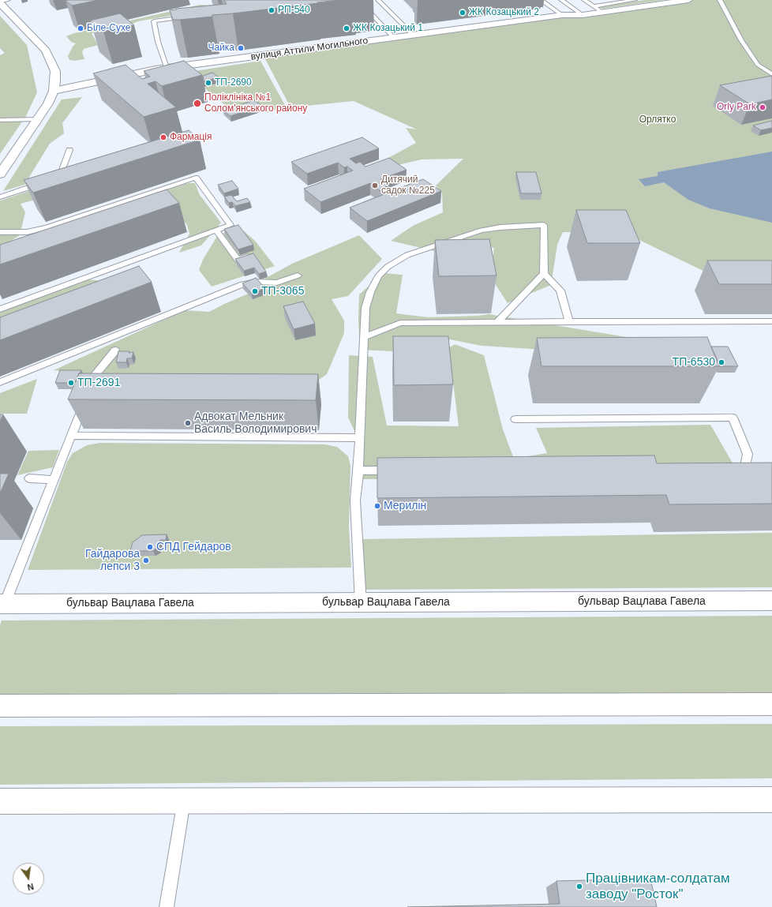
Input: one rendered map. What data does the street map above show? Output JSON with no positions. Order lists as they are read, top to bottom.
{
  "streets": {
    "street": ["вулиця Аттили Могильного", "бульвар Вацлава Гавела"]
  },
  "parks": ["Орлятко"],
  "places": [
    "РП-540",
    "ЖК Козацький 2",
    "Біле-Сухе",
    "ЖК Козацький 1",
    "Чайка",
    "ТП-2690",
    "Поліклініка №1 Солом'янського району",
    "Orly Park",
    "Фармація",
    "Дитячий садок №225",
    "ТП-3065",
    "ТП-6530",
    "ТП-2691",
    "Адвокат Мельник Василь Володимирович",
    "Мерилін",
    "СПД Гейдаров",
    "Гайдарова лепси 3",
    "Працівникам-солдатам заводу \"Росток\""
  ],
  "north": "bottom"
}
